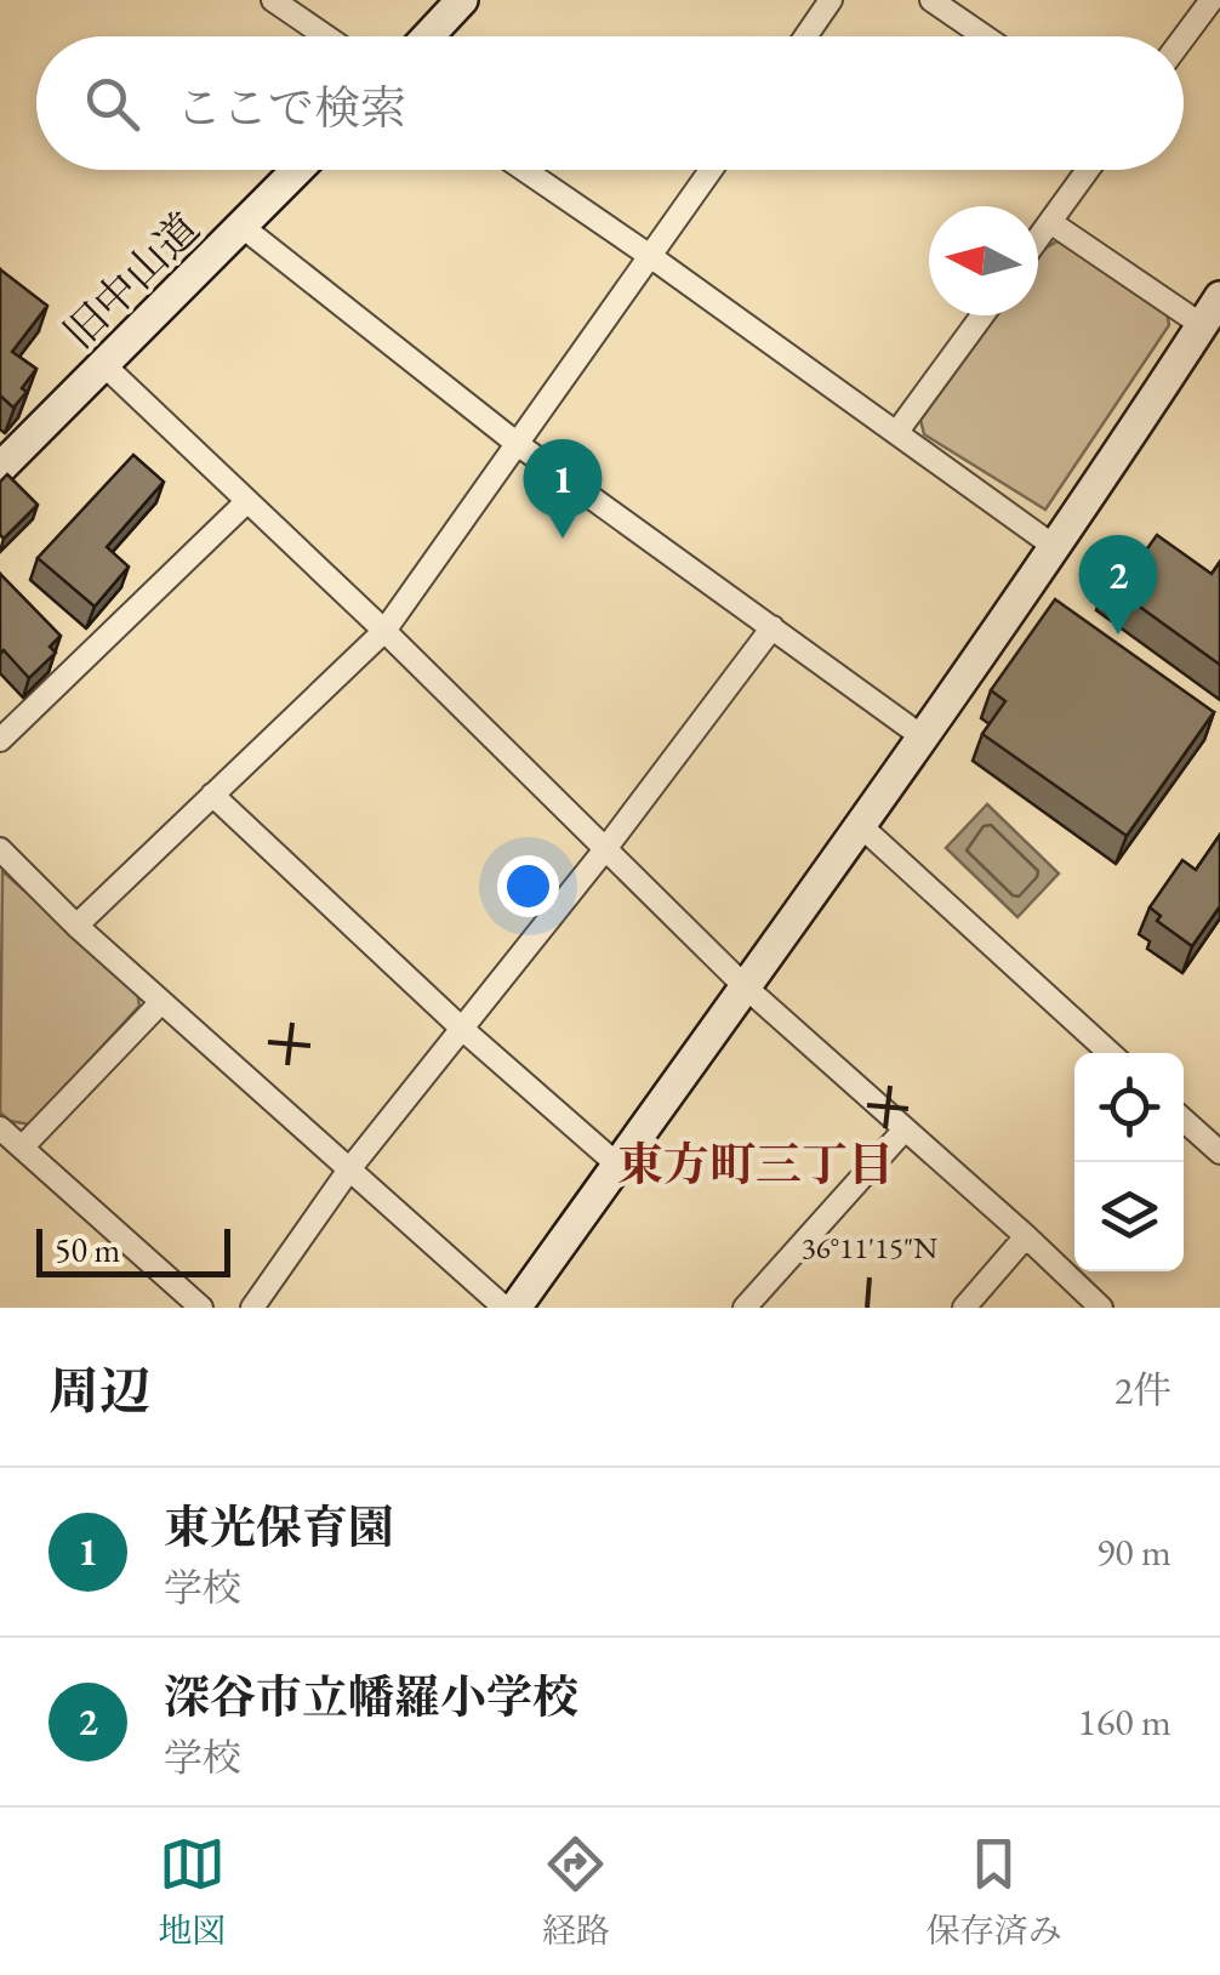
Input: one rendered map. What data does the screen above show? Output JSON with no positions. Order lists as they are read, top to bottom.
{
  "streets": {
    "street": ["旧中山道"]
  },
  "districts": ["東方町三丁目"],
  "scale_bar": "50 m",
  "north": "left",
  "page": {
    "search": "ここで検索",
    "pins": ["1", "2"],
    "scale": "50 m",
    "heading": ["周辺", "2件"],
    "list": [
      {
        "mark": "1",
        "name": "東光保育園",
        "note": "学校",
        "value": "90 m"
      },
      {
        "mark": "2",
        "name": "深谷市立幡羅小学校",
        "note": "学校",
        "value": "160 m"
      }
    ],
    "nav": ["地図", "経路", "保存済み"]
  },
  "coordinates": ["36°11'15\"N"]
}
